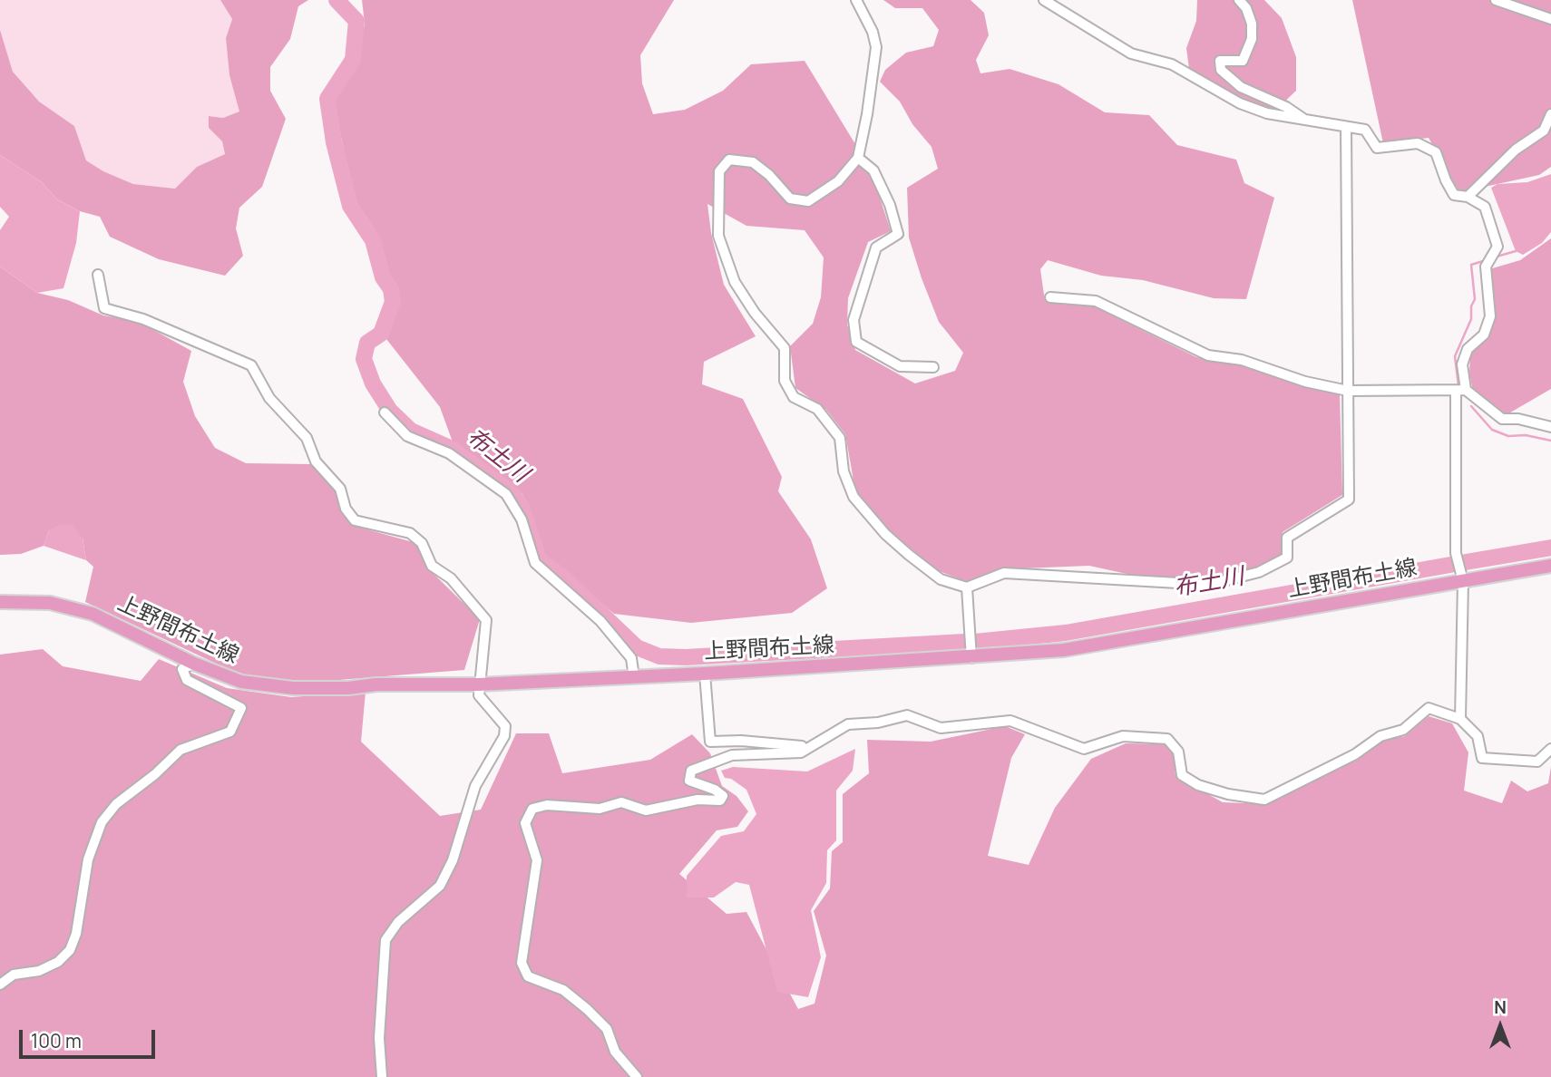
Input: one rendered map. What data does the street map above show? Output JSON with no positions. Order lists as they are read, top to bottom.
{
  "streets": {
    "main road": ["上野間布土線"]
  },
  "water": ["布土川"],
  "scale_bar": "100 m",
  "north": "top"
}
